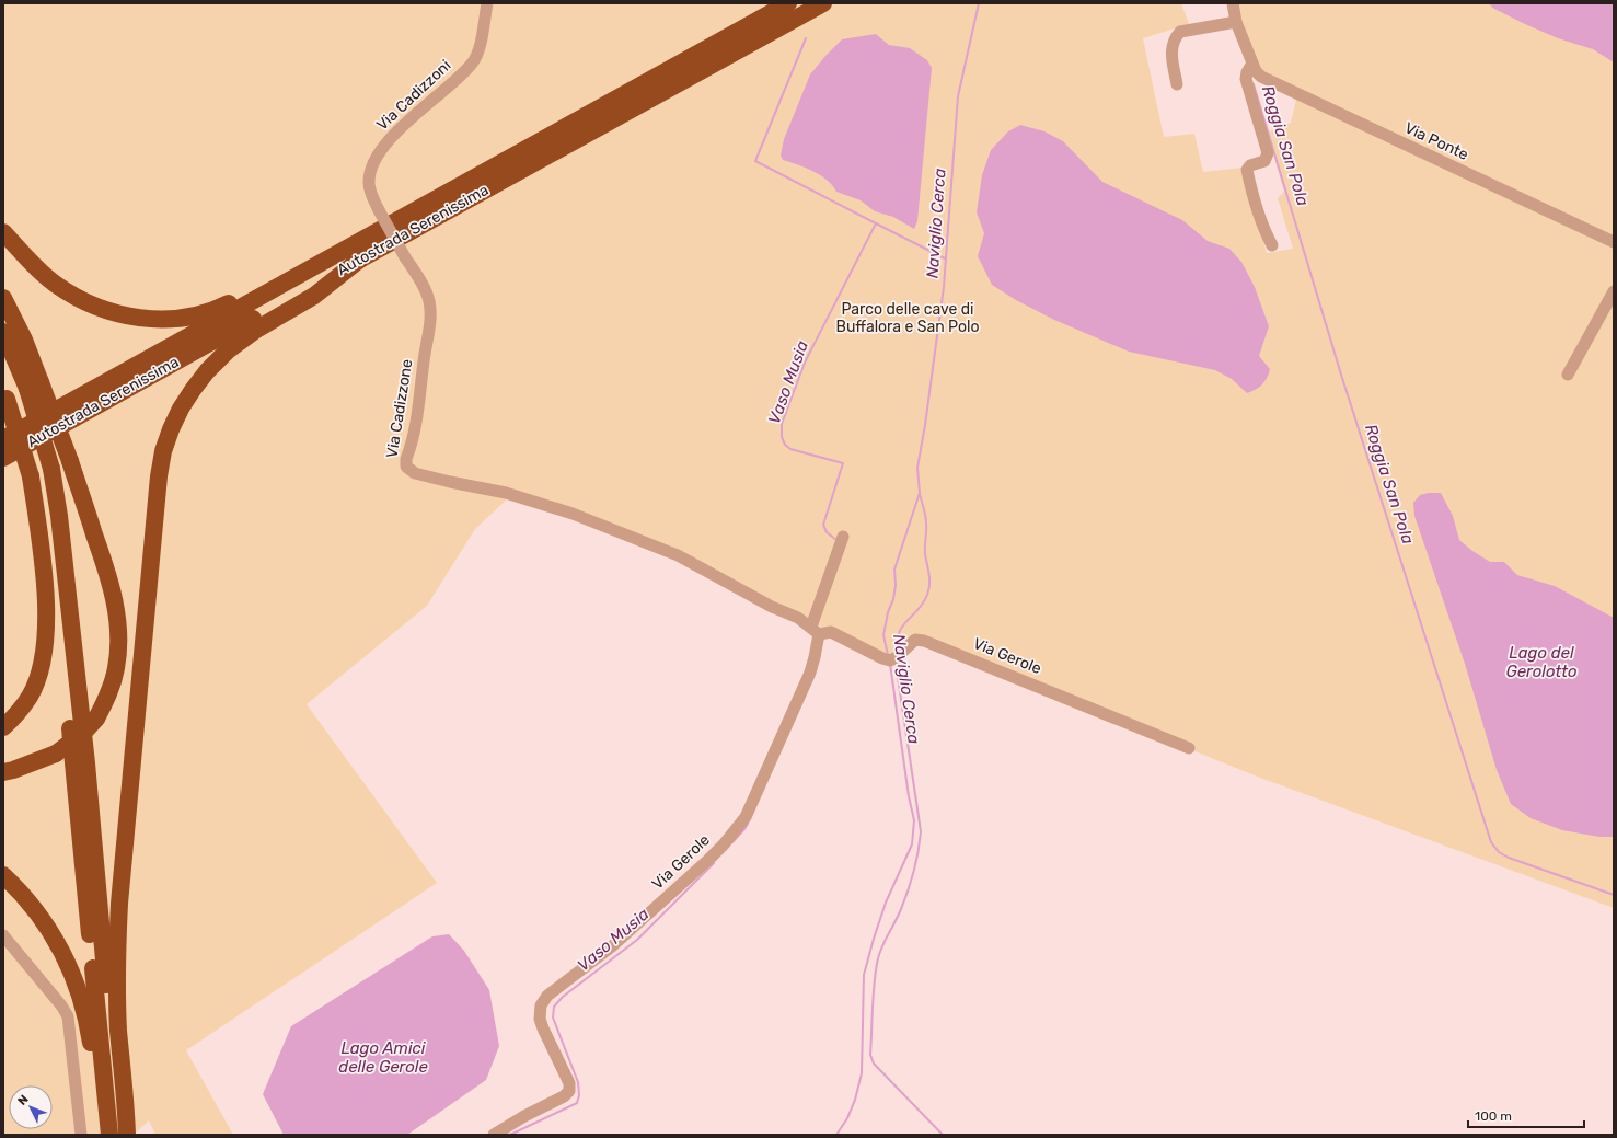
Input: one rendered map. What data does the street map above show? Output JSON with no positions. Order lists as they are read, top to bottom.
{
  "streets": {
    "highway": ["Autostrada Serenissima"],
    "street": [
      "Via Cadizzoni",
      "Via Ponte",
      "Via Cadizzone",
      "Via Gerole"
    ]
  },
  "crossings": [
    ["Via Cadizzoni", "Via Cadizzone"],
    ["Via Cadizzone", "Via Gerole"]
  ],
  "water": [
    "Roggia San Pola",
    "Naviglio Cerca",
    "Vaso Musia",
    "Lago del Gerolotto",
    "Lago Amici delle Gerole"
  ],
  "parks": ["Parco delle cave di Buffalora e San Polo"],
  "scale_bar": "100 m",
  "north": "top left"
}
